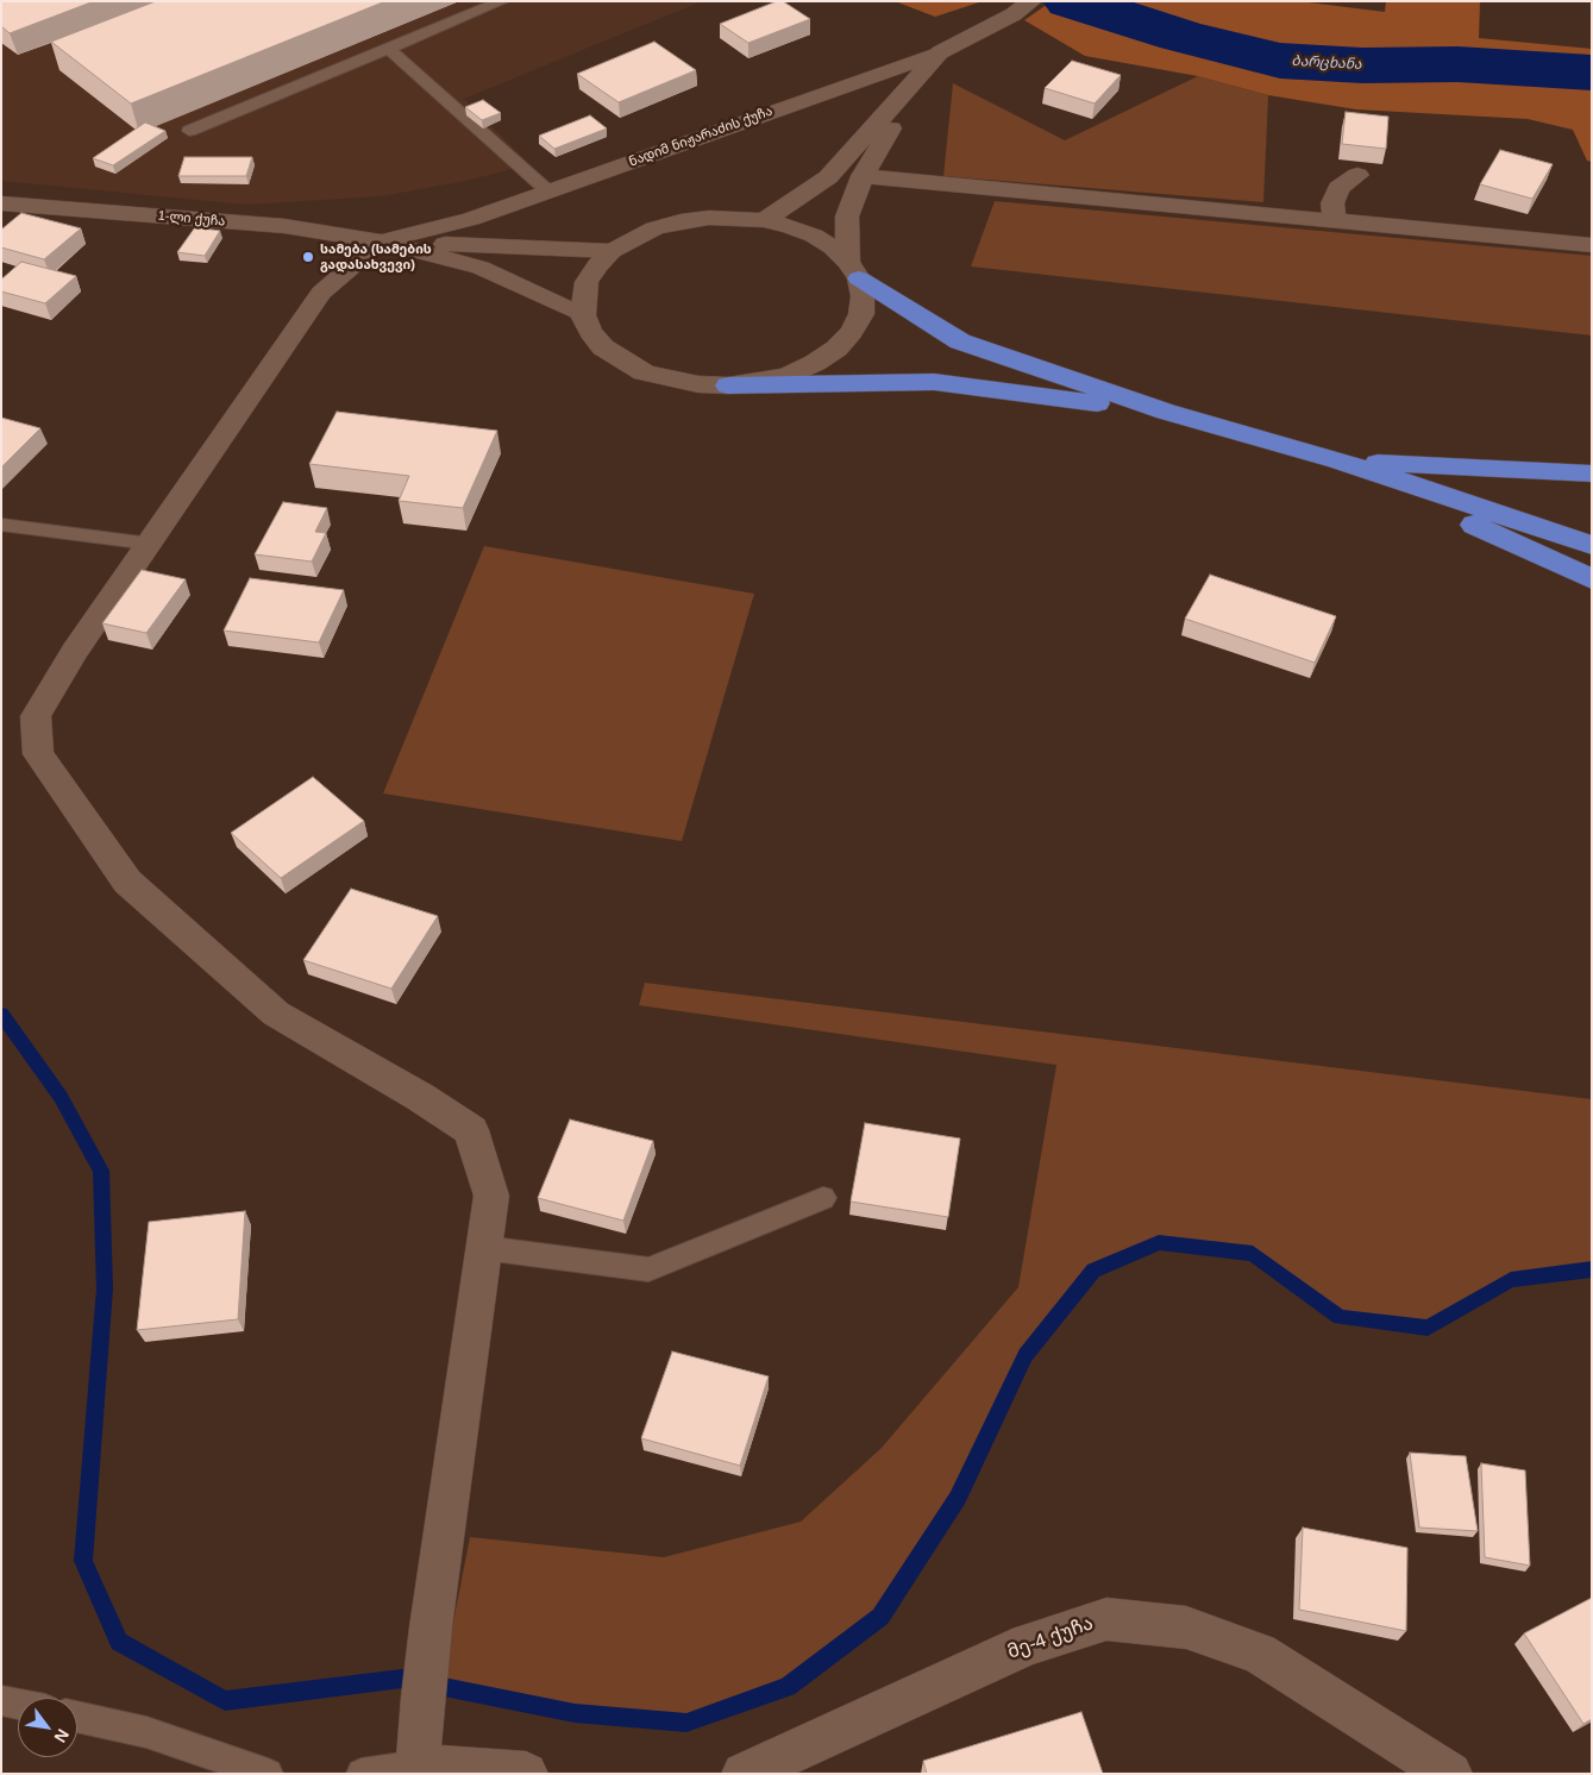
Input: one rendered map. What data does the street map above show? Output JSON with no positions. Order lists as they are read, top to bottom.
{
  "streets": {
    "street": ["ნადიმ ნიჟარაძის ქუჩა", "1-ლი ქუჩა", "მე-4 ქუჩა"]
  },
  "crossings": [
    ["ნადიმ ნიჟარაძის ქუჩა", "1-ლი ქუჩა"]
  ],
  "water": ["ბარცხანა"],
  "places": ["სამება (სამების გადასახვევი)"],
  "north": "bottom right"
}
